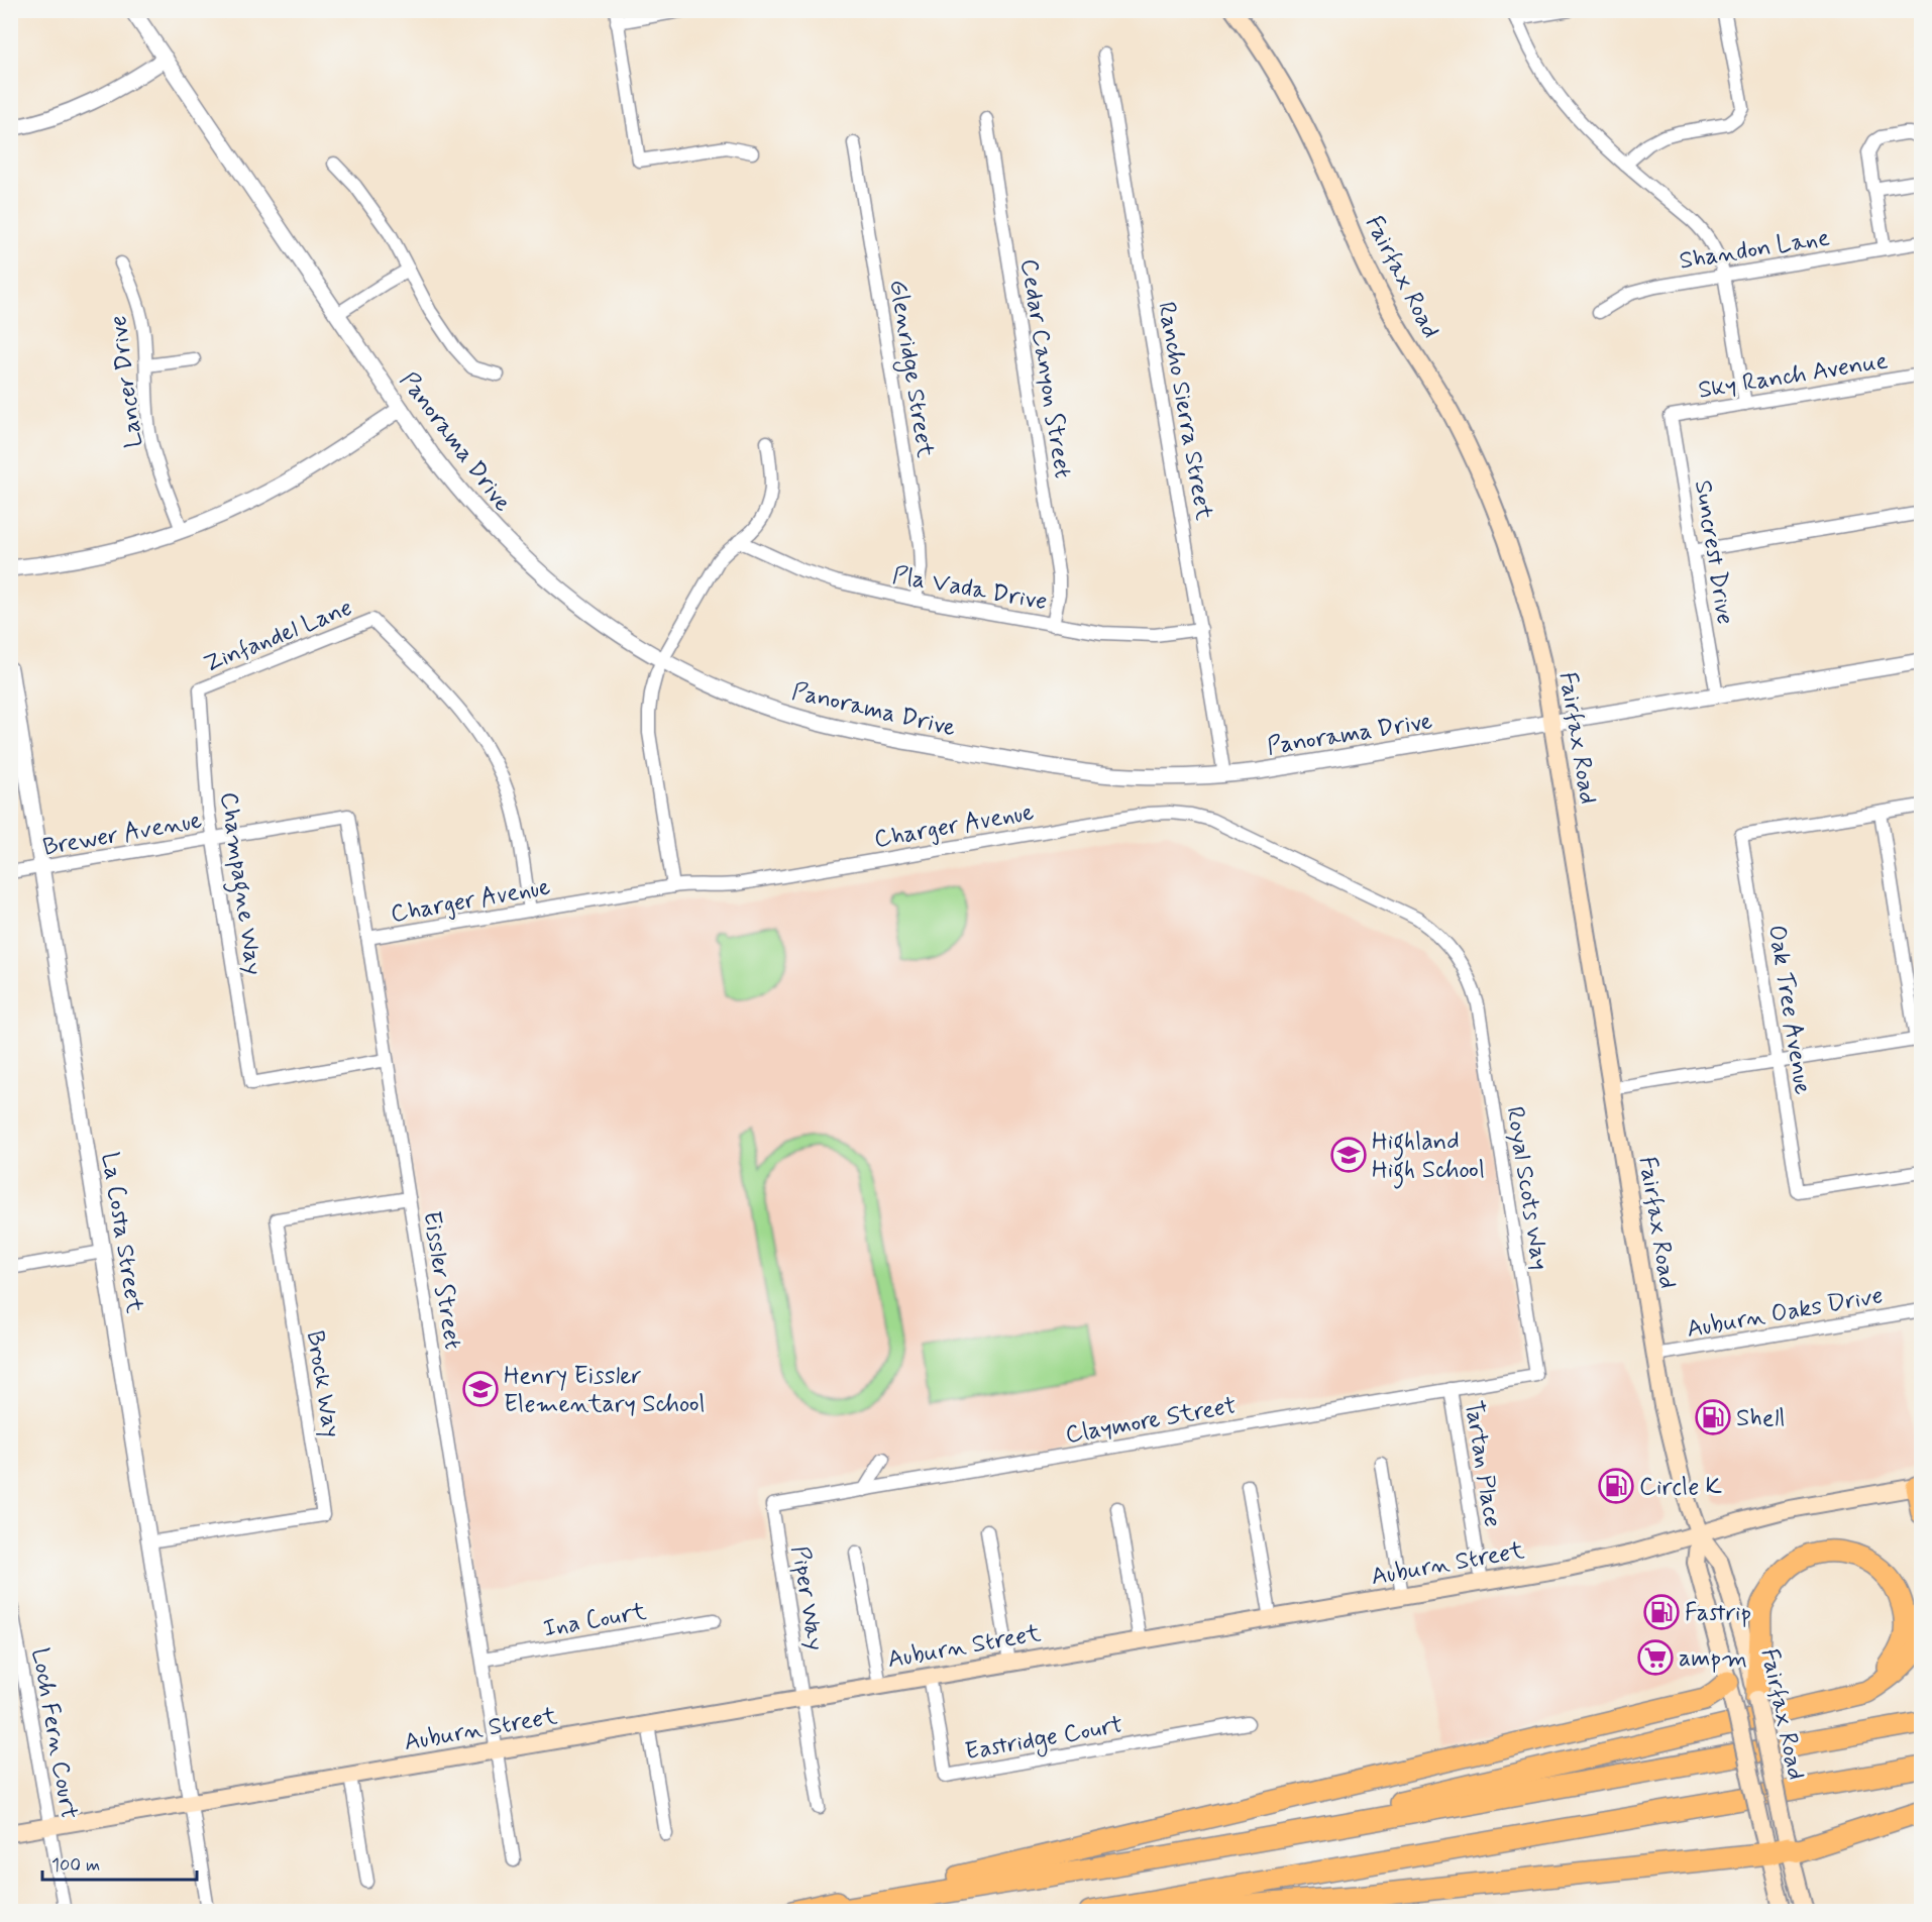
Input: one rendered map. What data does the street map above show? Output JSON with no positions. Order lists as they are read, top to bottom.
{
  "streets": {
    "main road": ["Fairfax Road", "Auburn Street"],
    "street": [
      "Shandon Lane",
      "Glenridge Street",
      "Cedar Canyon Street",
      "Sky Ranch Avenue",
      "Lancer Drive",
      "Rancho Sierra Street",
      "Panorama Drive",
      "Suncrest Drive",
      "Pla Vada Drive",
      "Zinfandel Lane",
      "Charger Avenue",
      "Brewer Avenue",
      "Champagne Way",
      "Oak Tree Avenue",
      "Royal Scots Way",
      "La Costa Street",
      "Eissler Street",
      "Auburn Oaks Drive",
      "Brock Way",
      "Claymore Street",
      "Tartan Place",
      "Piper Way",
      "Ina Court",
      "Loch Fern Court",
      "Eastridge Court"
    ]
  },
  "crossings": [
    ["Fairfax Road", "Panorama Drive"],
    ["Fairfax Road", "Auburn Oaks Drive"],
    ["Fairfax Road", "Auburn Street"],
    ["Glenridge Street", "Pla Vada Drive"],
    ["Cedar Canyon Street", "Pla Vada Drive"],
    ["Sky Ranch Avenue", "Suncrest Drive"],
    ["Rancho Sierra Street", "Panorama Drive"],
    ["Rancho Sierra Street", "Pla Vada Drive"],
    ["Panorama Drive", "Suncrest Drive"],
    ["Zinfandel Lane", "Charger Avenue"],
    ["Zinfandel Lane", "Champagne Way"],
    ["Charger Avenue", "Royal Scots Way"],
    ["Charger Avenue", "Eissler Street"],
    ["Brewer Avenue", "Champagne Way"],
    ["Brewer Avenue", "La Costa Street"],
    ["Brewer Avenue", "Eissler Street"],
    ["Champagne Way", "Eissler Street"],
    ["Royal Scots Way", "Claymore Street"],
    ["La Costa Street", "Brock Way"],
    ["La Costa Street", "Auburn Street"],
    ["Eissler Street", "Brock Way"],
    ["Eissler Street", "Auburn Street"],
    ["Eissler Street", "Ina Court"],
    ["Claymore Street", "Tartan Place"],
    ["Claymore Street", "Piper Way"],
    ["Tartan Place", "Auburn Street"],
    ["Auburn Street", "Piper Way"],
    ["Auburn Street", "Loch Fern Court"],
    ["Auburn Street", "Eastridge Court"]
  ],
  "places": {
    "school or university": ["Highland High School", "Henry Eissler Elementary School"],
    "fuel station": ["Shell", "Circle K", "Fastrip"],
    "supermarket": ["ampm"]
  },
  "scale_bar": "100 m"
}
